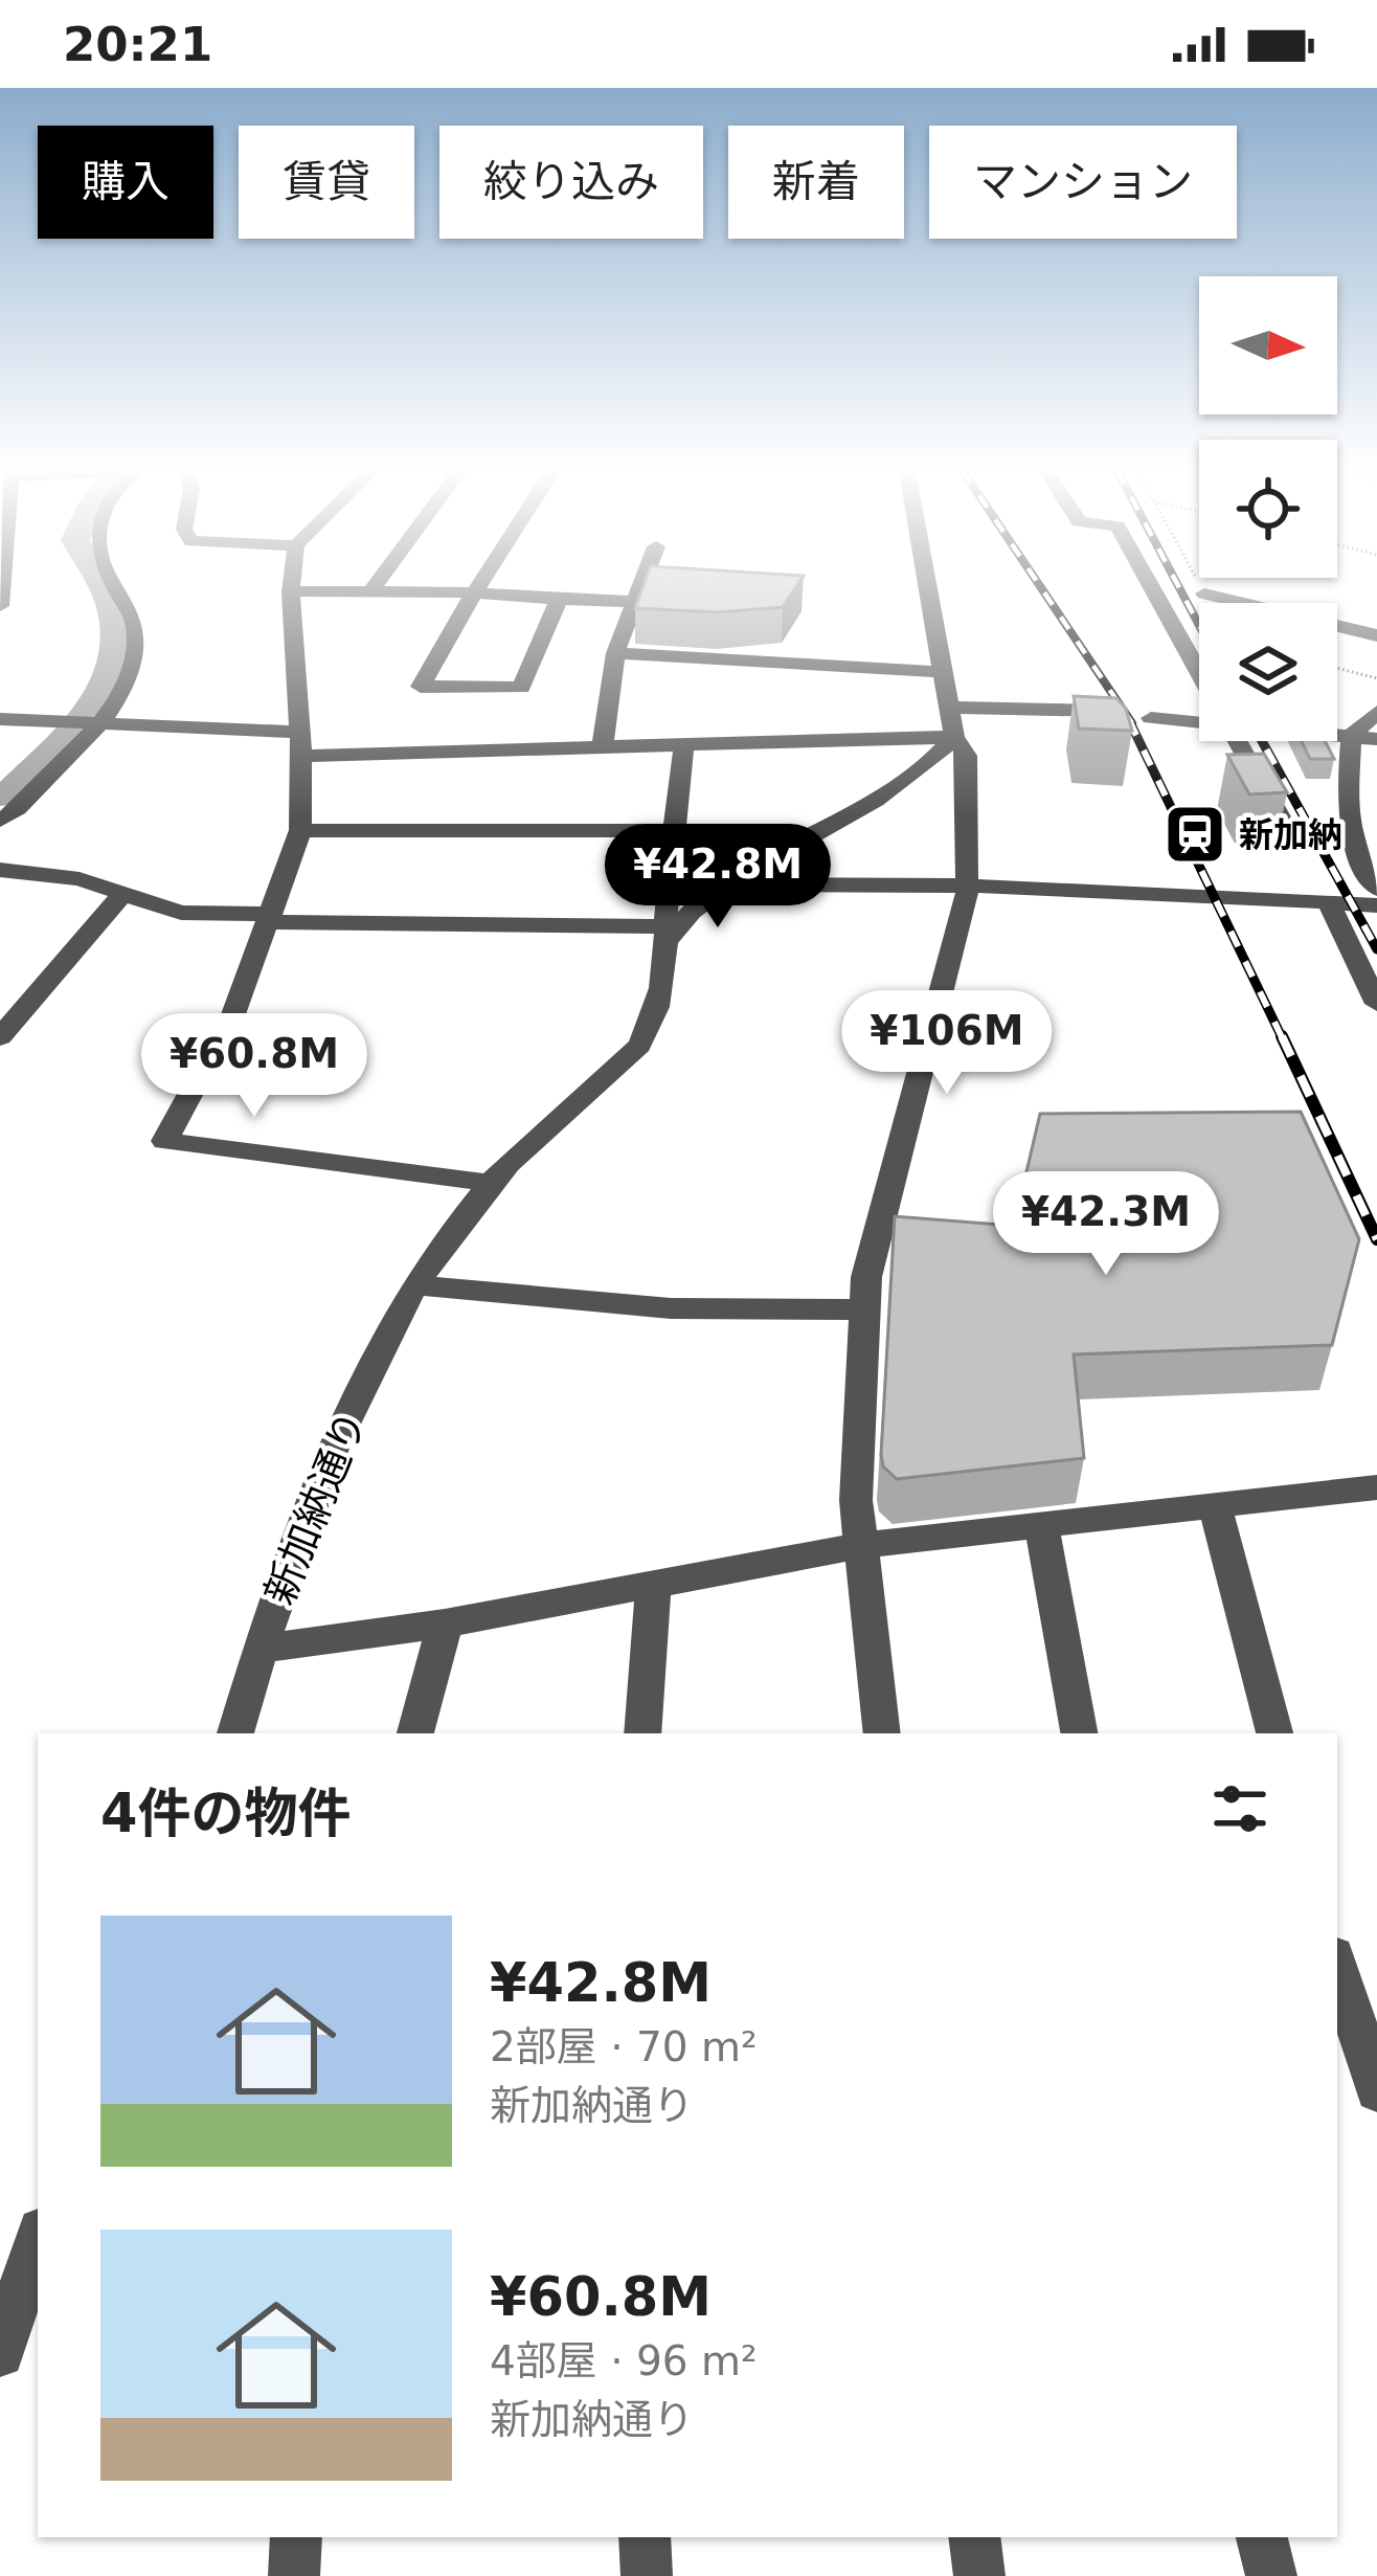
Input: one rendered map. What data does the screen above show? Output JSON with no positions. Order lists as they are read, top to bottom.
{
  "streets": {
    "street": ["新加納通り"]
  },
  "places": {
    "station": ["新加納"]
  },
  "north": "right",
  "page": {
    "status": "20:21",
    "chip": [
      "購入",
      "賃貸",
      "絞り込み",
      "新着",
      "マンション"
    ],
    "price": [
      "¥42.8M",
      "¥106M",
      "¥60.8M",
      "¥42.3M"
    ],
    "heading": "4件の物件",
    "list": [
      {
        "name": "¥42.8M",
        "note": "2部屋 · 70 m² · 新加納通り"
      },
      {
        "name": "¥60.8M",
        "note": "4部屋 · 96 m² · 新加納通り"
      }
    ]
  }
}
